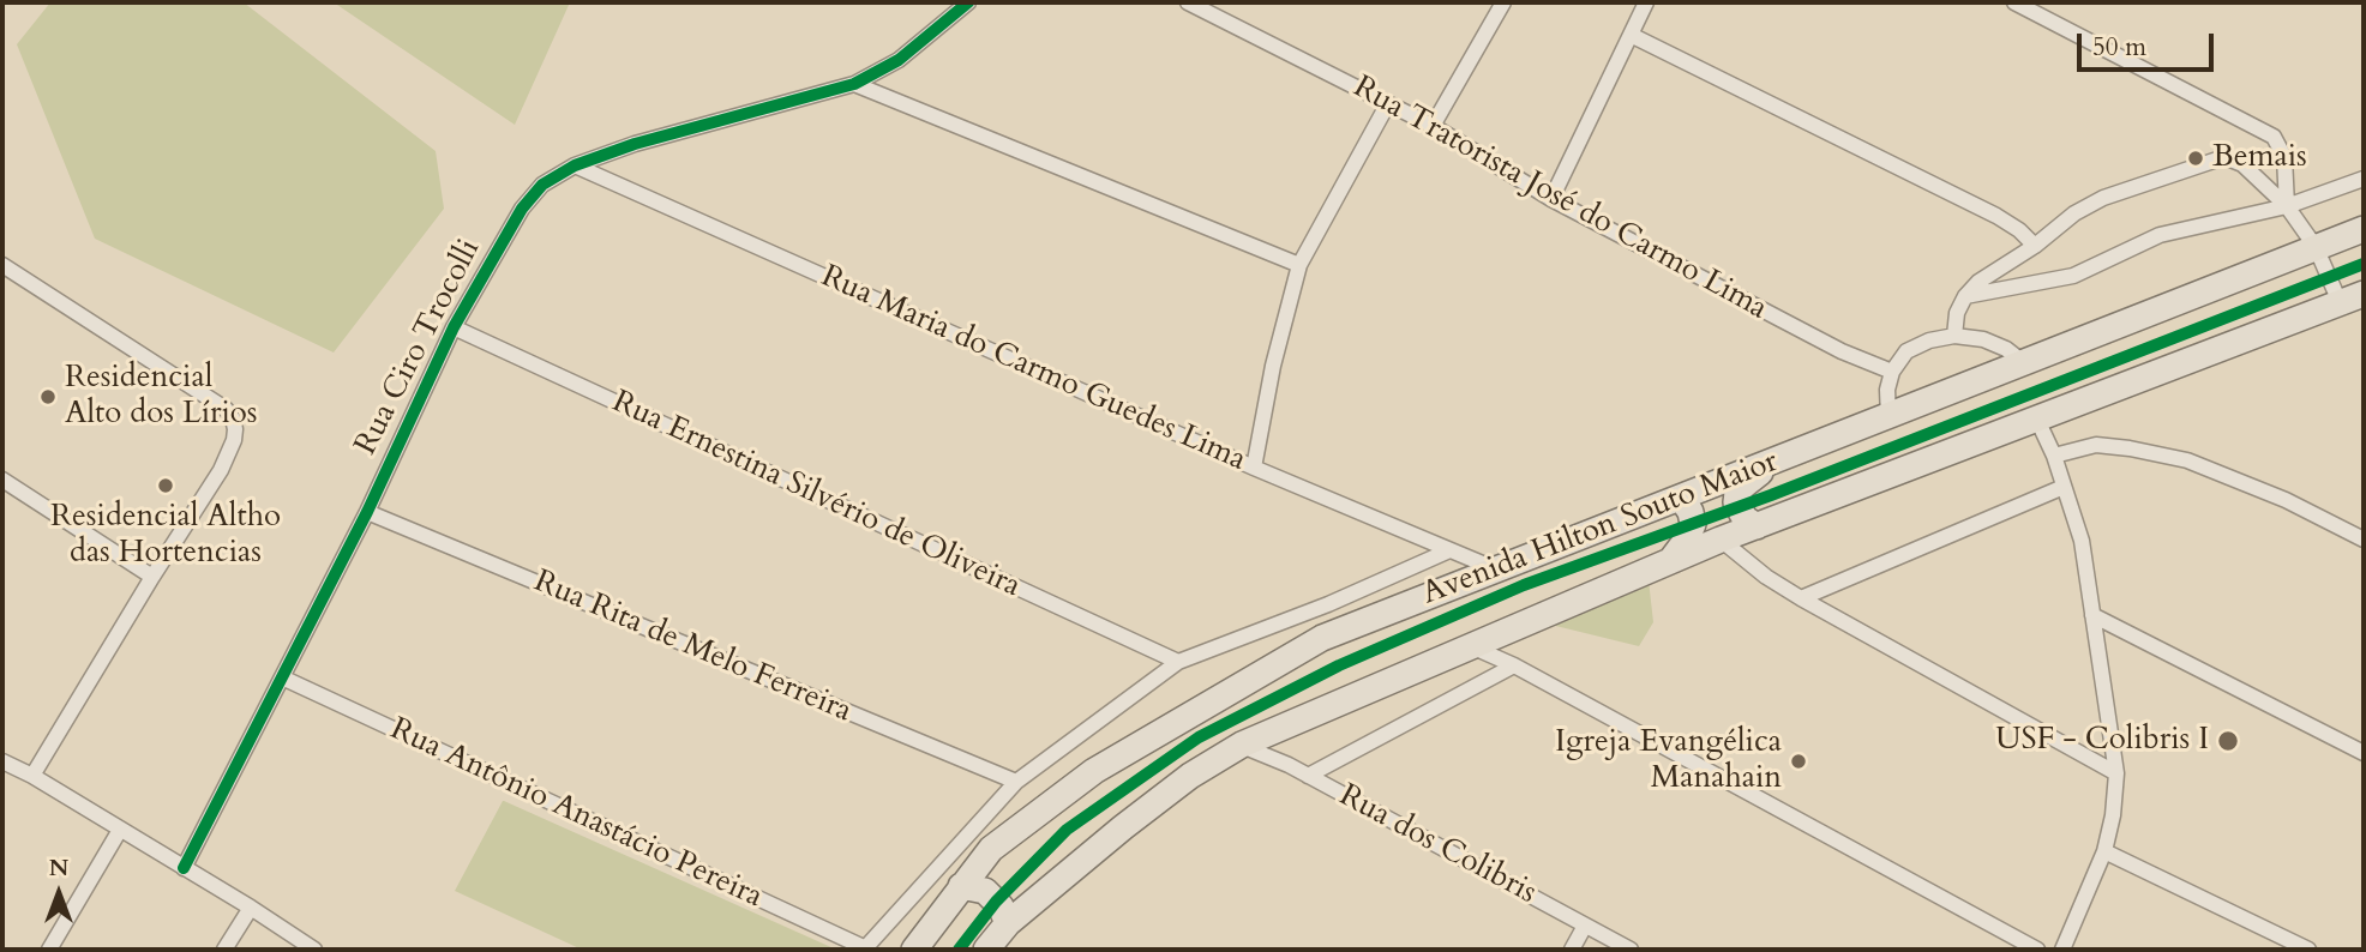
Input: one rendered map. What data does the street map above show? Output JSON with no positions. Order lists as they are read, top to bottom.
{
  "streets": {
    "main road": ["Avenida Hilton Souto Maior"],
    "street": [
      "Rua Tratorista José do Carmo Lima",
      "Rua Ciro Trocolli",
      "Rua Maria do Carmo Guedes Lima",
      "Rua Ernestina Silvério de Oliveira",
      "Rua Rita de Melo Ferreira",
      "Rua Antônio Anastácio Pereira",
      "Rua dos Colibris"
    ]
  },
  "crossings": [
    ["Rua Ciro Trocolli", "Rua Maria do Carmo Guedes Lima"],
    ["Rua Ciro Trocolli", "Rua Ernestina Silvério de Oliveira"],
    ["Rua Ciro Trocolli", "Rua Rita de Melo Ferreira"],
    ["Rua Ciro Trocolli", "Rua Antônio Anastácio Pereira"],
    ["Rua Maria do Carmo Guedes Lima", "Avenida Hilton Souto Maior"],
    ["Rua Ernestina Silvério de Oliveira", "Avenida Hilton Souto Maior"],
    ["Avenida Hilton Souto Maior", "Rua Rita de Melo Ferreira"],
    ["Avenida Hilton Souto Maior", "Rua Antônio Anastácio Pereira"],
    ["Avenida Hilton Souto Maior", "Rua dos Colibris"]
  ],
  "places": [
    "Bemais",
    "Residencial Alto dos Lírios",
    "Residencial Altho das Hortencias",
    "USF - Colibris I",
    "Igreja Evangélica Manahain"
  ],
  "scale_bar": "50 m",
  "north": "top"
}
